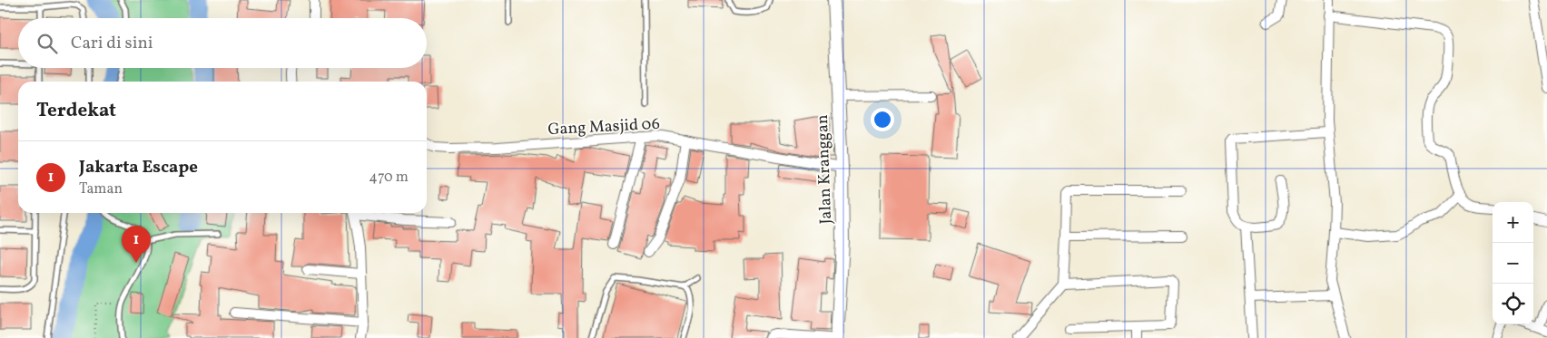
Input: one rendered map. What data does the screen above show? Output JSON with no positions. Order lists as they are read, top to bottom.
{
  "streets": {
    "main road": ["Jalan Kranggan"],
    "street": ["Gang Masjid 06"]
  },
  "crossings": [
    ["Gang Masjid 06", "Jalan Kranggan"]
  ],
  "page": {
    "search": "Cari di sini",
    "heading": "Terdekat",
    "list": [
      {
        "mark": "1",
        "name": "Jakarta Escape",
        "note": "Taman",
        "value": "470 m"
      }
    ],
    "map_buttons": ["+", "−"],
    "pins": "1"
  }
}
